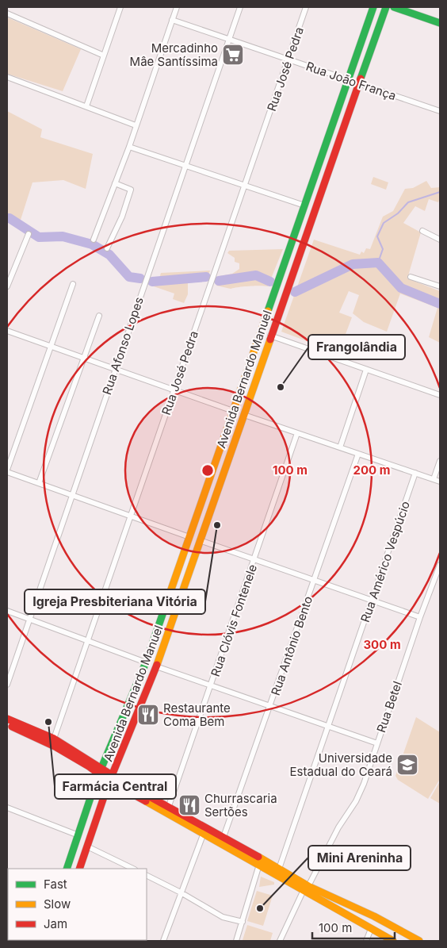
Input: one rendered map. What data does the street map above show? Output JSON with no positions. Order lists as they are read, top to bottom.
{
  "streets": {
    "main road": ["Avenida Bernardo Manuel"],
    "street": [
      "Rua José Pedra",
      "Rua João França",
      "Rua Afonso Lopes",
      "Rua Américo Vespúcio",
      "Rua Clóvis Fontenele",
      "Rua Antônio Bento",
      "Rua Betel"
    ]
  },
  "crossings": [
    ["Rua José Pedra", "Rua João França"],
    ["Rua João França", "Rua Afonso Lopes"],
    ["Rua João França", "Avenida Bernardo Manuel"]
  ],
  "places": {
    "supermarket": ["Mercadinho Mâe Santíssima"],
    "other": [
      "Frangolândia",
      "Igreja Presbiteriana Vitória",
      "Farmácia Central",
      "Mini Areninha"
    ],
    "restaurant": ["Restaurante Coma Bem", "Churrascaria Sertões"],
    "school or university": ["Universidade Estadual do Ceará"]
  },
  "legend": ["Fast", "Slow", "Jam"],
  "scale_bar": "100 m",
  "rings": ["100 m", "200 m", "300 m"]
}
